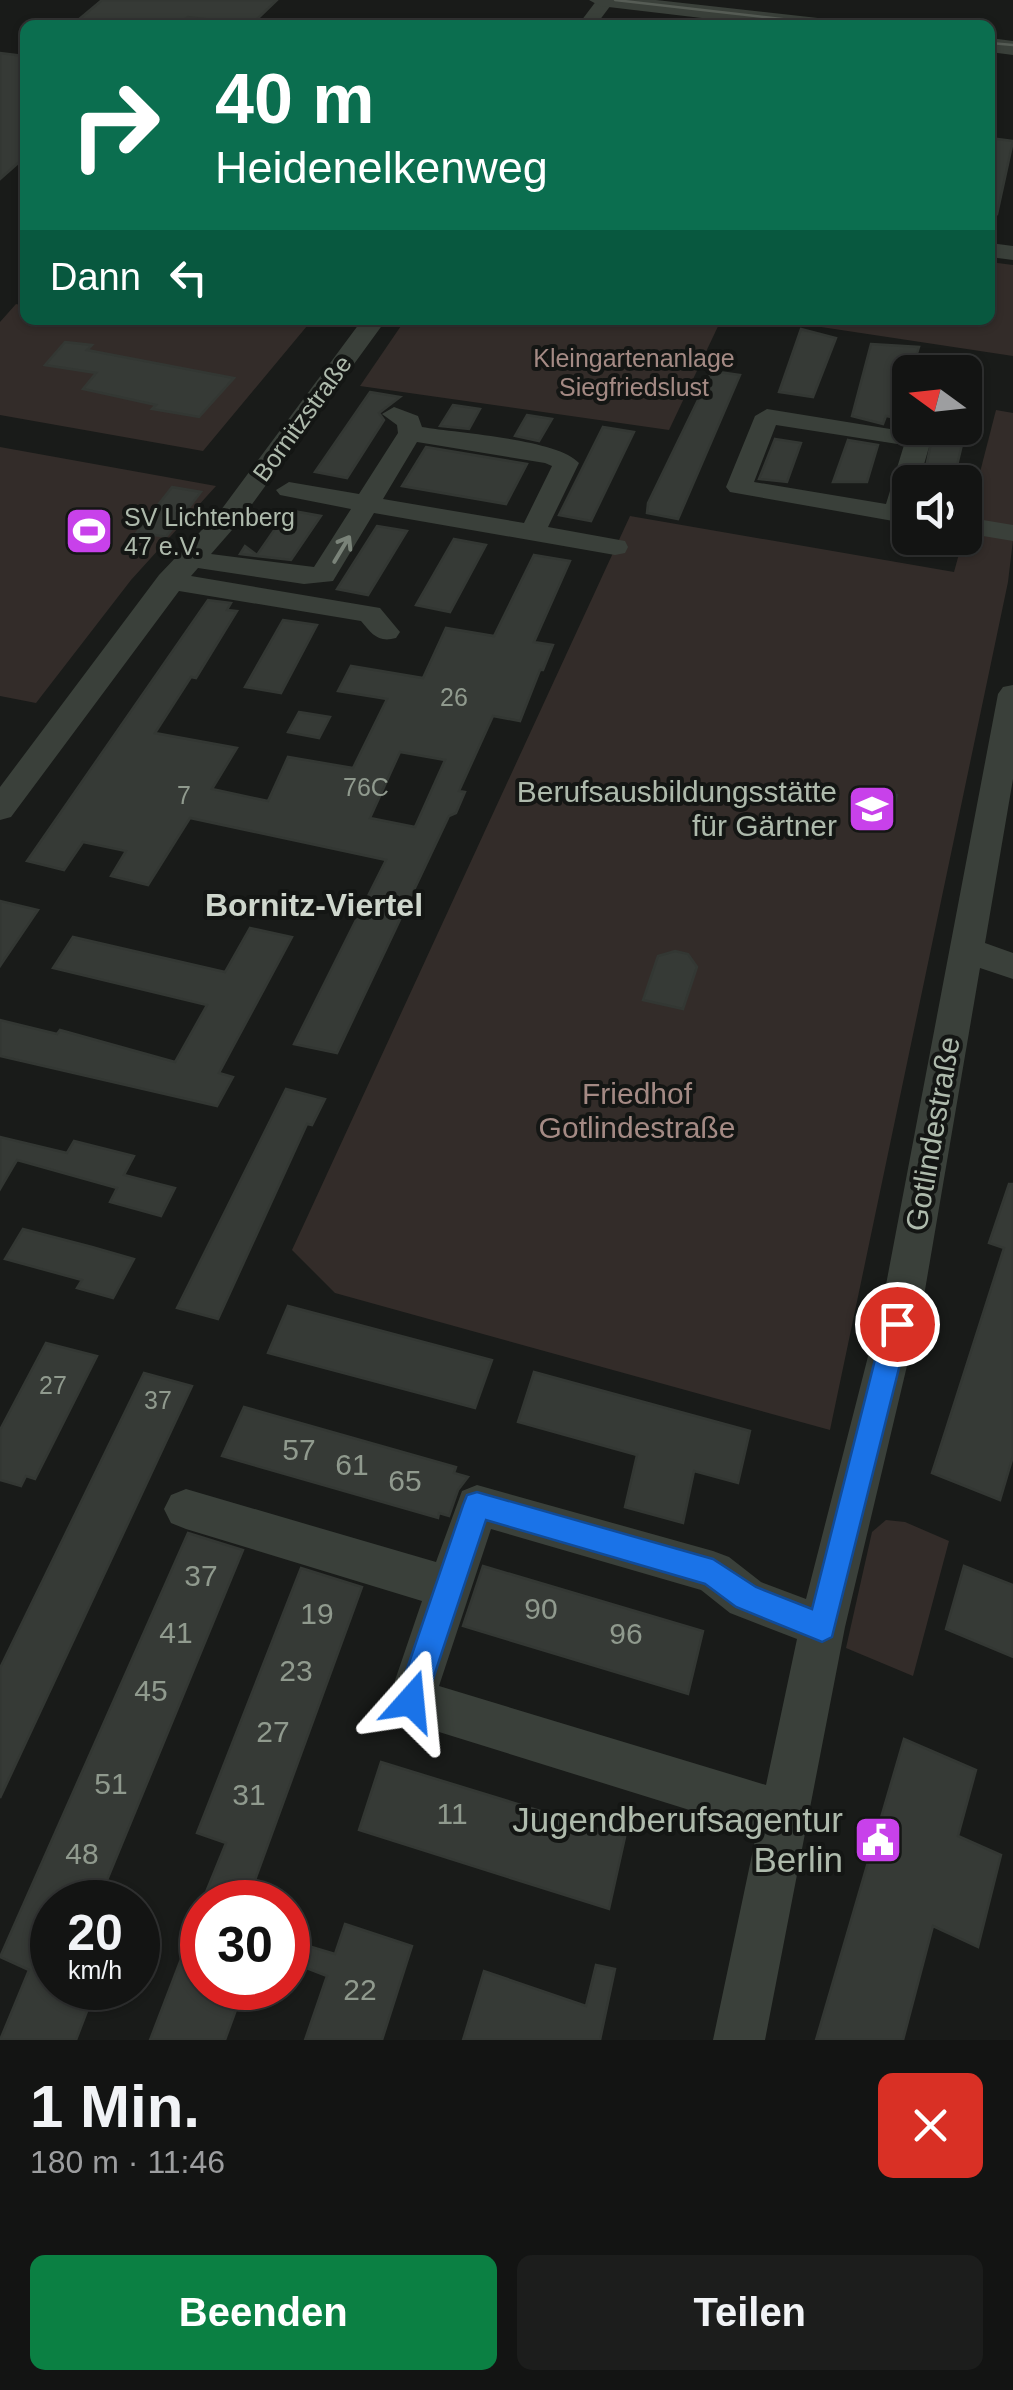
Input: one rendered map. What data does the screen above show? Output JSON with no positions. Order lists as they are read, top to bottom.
{
  "streets": {
    "street": ["Bornitzstraße", "Gotlindestraße"]
  },
  "districts": ["Bornitz-Viertel"],
  "parks": ["Kleingartenanlage Siegfriedslust", "Friedhof Gotlindestraße"],
  "places": {
    "sports": ["SV Lichtenberg 47 e.V."],
    "school or university": ["Berufsausbildungsstätte für Gärtner"],
    "public building": ["Jugendberufsagentur Berlin"]
  },
  "house_numbers": [
    "26",
    "76C",
    "7",
    "27",
    "37",
    "57",
    "61",
    "65",
    "37",
    "90",
    "19",
    "41",
    "96",
    "23",
    "45",
    "27",
    "51",
    "31",
    "11",
    "48",
    "22"
  ],
  "north": "left",
  "page": {
    "turn": ["40 m", "Heidenelkenweg"],
    "then": "Dann",
    "speed": "20 km/h",
    "limit": "30",
    "heading": ["1 Min.", "180 m · 11:46"],
    "buttons": ["Beenden", "Teilen"]
  }
}
